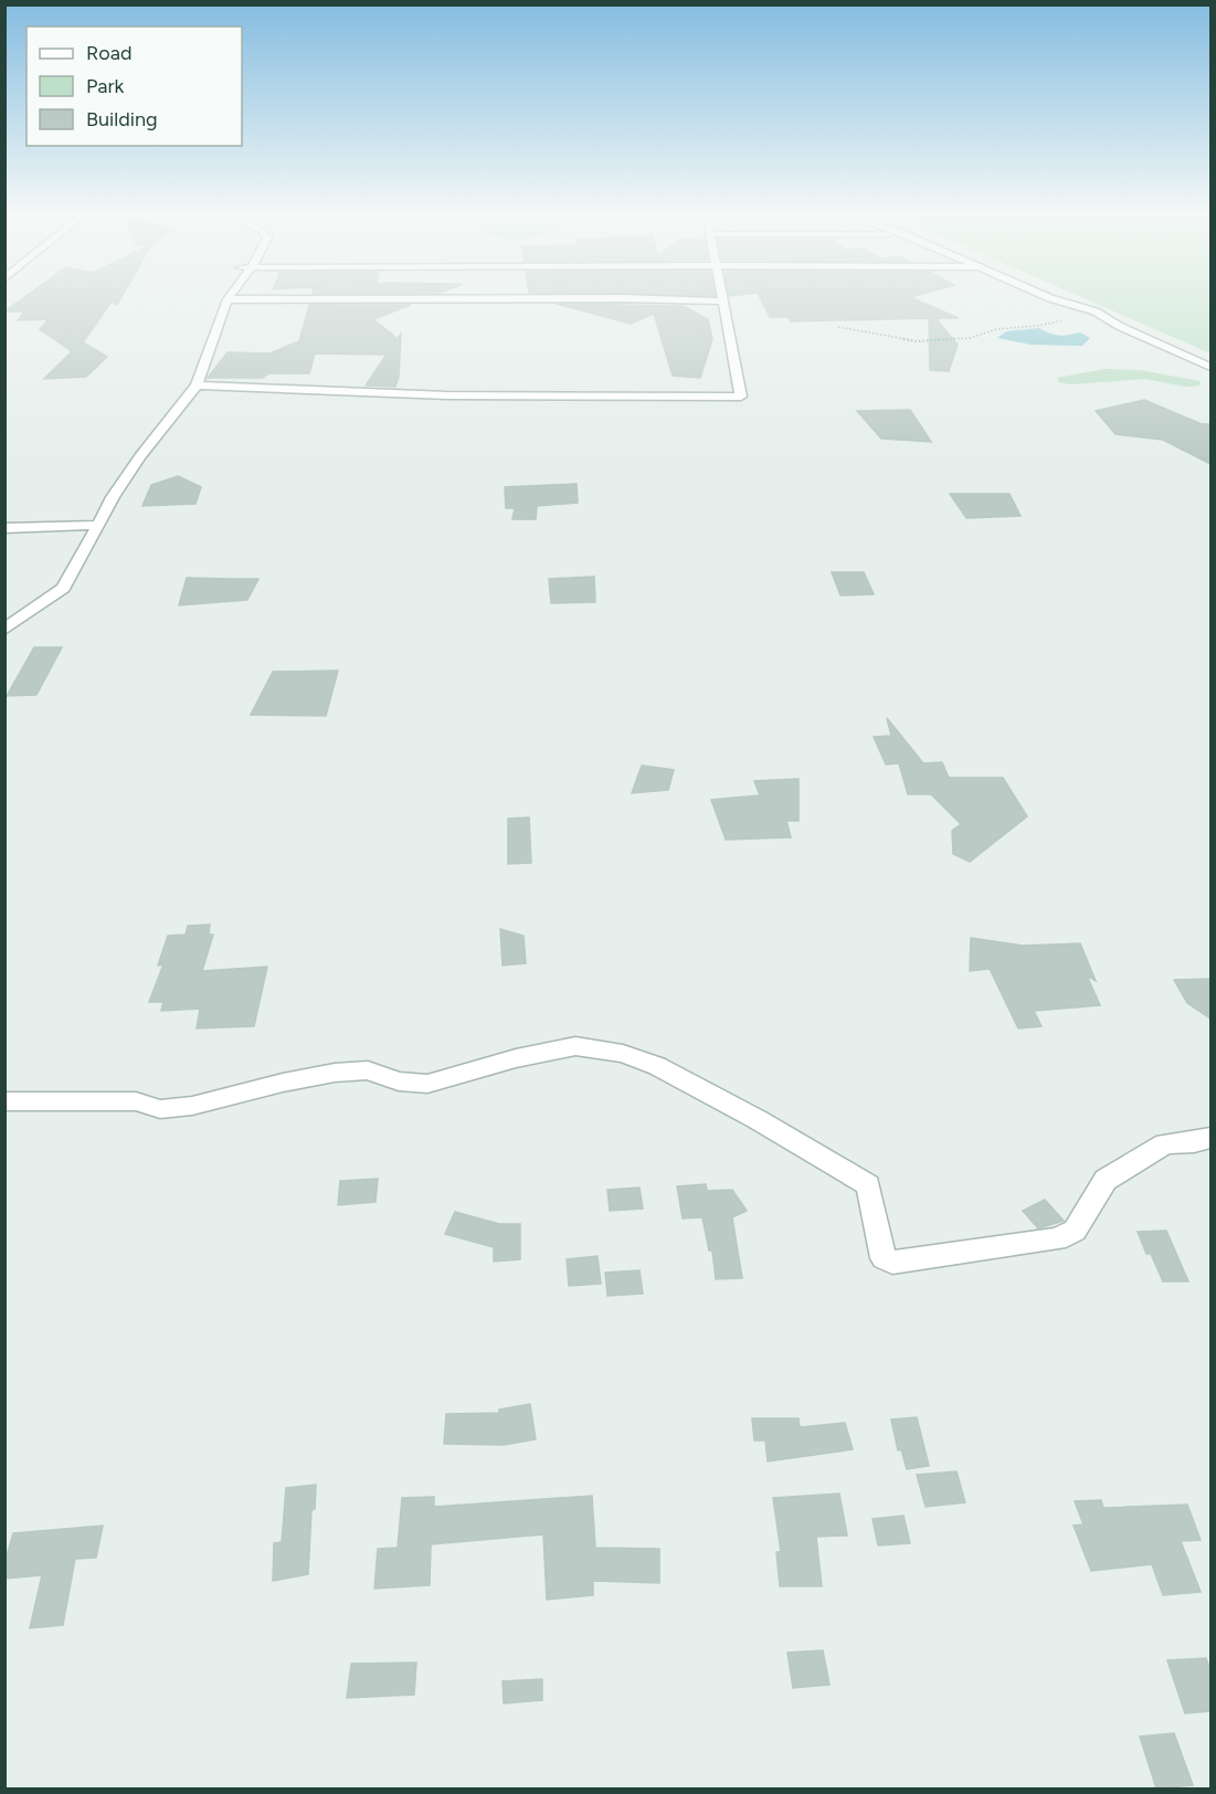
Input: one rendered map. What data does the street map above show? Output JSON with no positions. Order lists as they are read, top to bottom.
{
  "legend": ["Road", "Park", "Building"]
}
